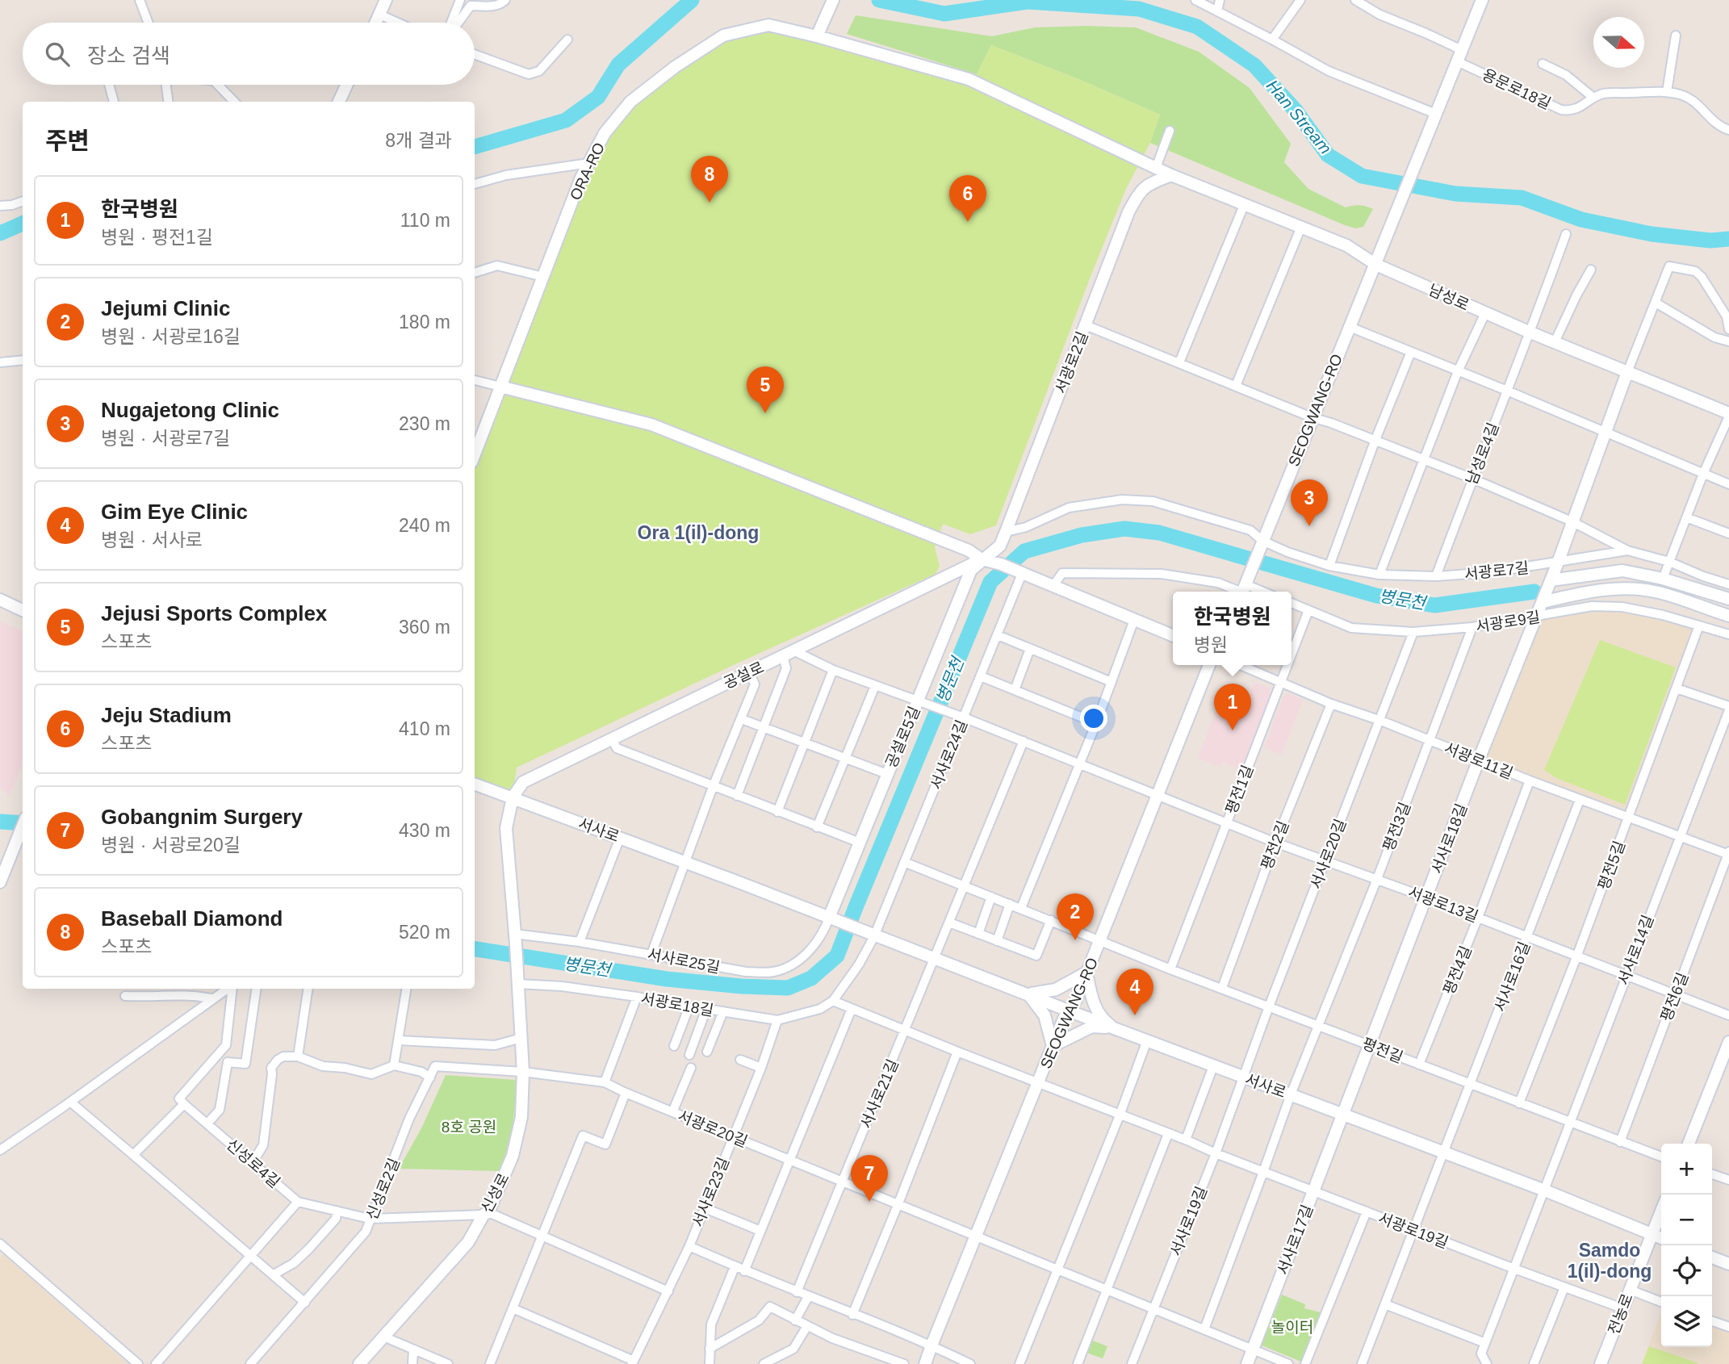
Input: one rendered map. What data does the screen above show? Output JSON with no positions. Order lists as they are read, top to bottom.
{
  "streets": {
    "street": [
      "용문로18길",
      "ORA-RO",
      "남성로",
      "서광로2길",
      "SEOGWANG-RO",
      "남성로4길",
      "서광로7길",
      "서광로9길",
      "공설로",
      "공설로5길",
      "서사로24길",
      "서광로11길",
      "평전1길",
      "평전3길",
      "서사로",
      "서사로18길",
      "평전2길",
      "서사로20길",
      "평전5길",
      "서광로13길",
      "서사로14길",
      "서사로25길",
      "평전4길",
      "서사로16길",
      "평전6길",
      "서광로18길",
      "평전길",
      "서사로21길",
      "서광로20길",
      "신성로4길",
      "신성로2길",
      "서사로23길",
      "신성로",
      "서사로19길",
      "서광로19길",
      "서사로17길",
      "전농로"
    ]
  },
  "crossings": [
    ["ORA-RO", "남성로"],
    ["남성로", "서광로2길"],
    ["남성로", "SEOGWANG-RO"],
    ["남성로", "남성로4길"],
    ["서광로2길", "공설로"],
    ["서광로2길", "공설로5길"],
    ["SEOGWANG-RO", "서광로7길"],
    ["SEOGWANG-RO", "서사로"],
    ["SEOGWANG-RO", "서광로13길"],
    ["SEOGWANG-RO", "평전길"],
    ["SEOGWANG-RO", "서광로20길"],
    ["SEOGWANG-RO", "서광로19길"],
    ["남성로4길", "서광로7길"],
    ["서광로7길", "서사로18길"],
    ["서광로9길", "평전1길"],
    ["서광로9길", "평전3길"],
    ["서광로9길", "서사로18길"],
    ["서광로9길", "서사로20길"],
    ["서광로9길", "평전5길"],
    ["공설로", "공설로5길"],
    ["공설로", "서사로"],
    ["공설로", "서광로13길"],
    ["공설로5길", "서사로"],
    ["공설로5길", "서광로13길"],
    ["공설로5길", "서사로25길"],
    ["서사로24길", "서사로"],
    ["서사로24길", "서광로13길"],
    ["서사로24길", "평전길"],
    ["서광로11길", "평전1길"],
    ["서광로11길", "평전3길"],
    ["서광로11길", "서사로18길"],
    ["서광로11길", "평전2길"],
    ["서광로11길", "서사로20길"],
    ["서광로11길", "평전5길"],
    ["서광로11길", "서사로14길"],
    ["서광로11길", "평전4길"],
    ["서광로11길", "서사로16길"],
    ["서광로11길", "평전6길"],
    ["평전1길", "서광로13길"],
    ["평전1길", "평전길"],
    ["평전3길", "서사로"],
    ["평전3길", "서광로13길"],
    ["평전3길", "평전길"],
    ["평전3길", "서광로19길"],
    ["서사로", "서사로18길"],
    ["서사로", "서사로20길"],
    ["서사로", "서사로14길"],
    ["서사로", "서사로25길"],
    ["서사로", "서사로16길"],
    ["서사로", "서사로21길"],
    ["서사로", "서사로19길"],
    ["서사로", "서사로17길"],
    ["서사로", "전농로"],
    ["서사로18길", "서광로13길"],
    ["서사로18길", "평전길"],
    ["서사로18길", "서사로17길"],
    ["평전2길", "서광로13길"],
    ["평전2길", "평전길"],
    ["서사로20길", "서광로13길"],
    ["서사로20길", "평전길"],
    ["서사로20길", "서사로19길"],
    ["평전5길", "서광로13길"],
    ["평전5길", "서사로14길"],
    ["평전5길", "평전길"],
    ["서광로13길", "서사로14길"],
    ["서광로13길", "평전4길"],
    ["서광로13길", "서사로16길"],
    ["서광로13길", "평전6길"],
    ["서광로13길", "서사로21길"],
    ["서사로14길", "평전길"],
    ["서사로25길", "신성로"],
    ["평전4길", "평전길"],
    ["서사로16길", "평전길"],
    ["서사로16길", "서광로19길"],
    ["평전6길", "평전길"],
    ["서광로18길", "서사로23길"],
    ["서광로18길", "신성로"],
    ["평전길", "서사로21길"],
    ["서사로21길", "서광로20길"],
    ["서광로20길", "서사로23길"],
    ["서광로20길", "신성로"],
    ["서광로20길", "서사로19길"],
    ["서광로20길", "서사로17길"],
    ["신성로4길", "신성로2길"],
    ["신성로4길", "신성로"],
    ["서사로19길", "서광로19길"],
    ["서광로19길", "서사로17길"],
    ["서광로19길", "전농로"]
  ],
  "districts": ["Ora 1(il)-dong", "Samdo 1(il)-dong"],
  "water": ["Han Stream", "병문천"],
  "parks": ["8호 공원", "놀이터"],
  "north": "right",
  "page": {
    "search": "장소 검색",
    "heading": ["주변", "8개 결과"],
    "pins": [
      "8",
      "6",
      "5",
      "3",
      "1",
      "2",
      "4",
      "7"
    ],
    "list": [
      {
        "mark": "1",
        "name": "한국병원",
        "note": "병원 · 평전1길",
        "value": "110 m"
      },
      {
        "mark": "2",
        "name": "Jejumi Clinic",
        "note": "병원 · 서광로16길",
        "value": "180 m"
      },
      {
        "mark": "3",
        "name": "Nugajetong Clinic",
        "note": "병원 · 서광로7길",
        "value": "230 m"
      },
      {
        "mark": "4",
        "name": "Gim Eye Clinic",
        "note": "병원 · 서사로",
        "value": "240 m"
      },
      {
        "mark": "5",
        "name": "Jejusi Sports Complex",
        "note": "스포츠",
        "value": "360 m"
      },
      {
        "mark": "6",
        "name": "Jeju Stadium",
        "note": "스포츠",
        "value": "410 m"
      },
      {
        "mark": "7",
        "name": "Gobangnim Surgery",
        "note": "병원 · 서광로20길",
        "value": "430 m"
      },
      {
        "mark": "8",
        "name": "Baseball Diamond",
        "note": "스포츠",
        "value": "520 m"
      }
    ],
    "popup": ["한국병원", "병원"],
    "map_buttons": ["+", "−"]
  }
}
